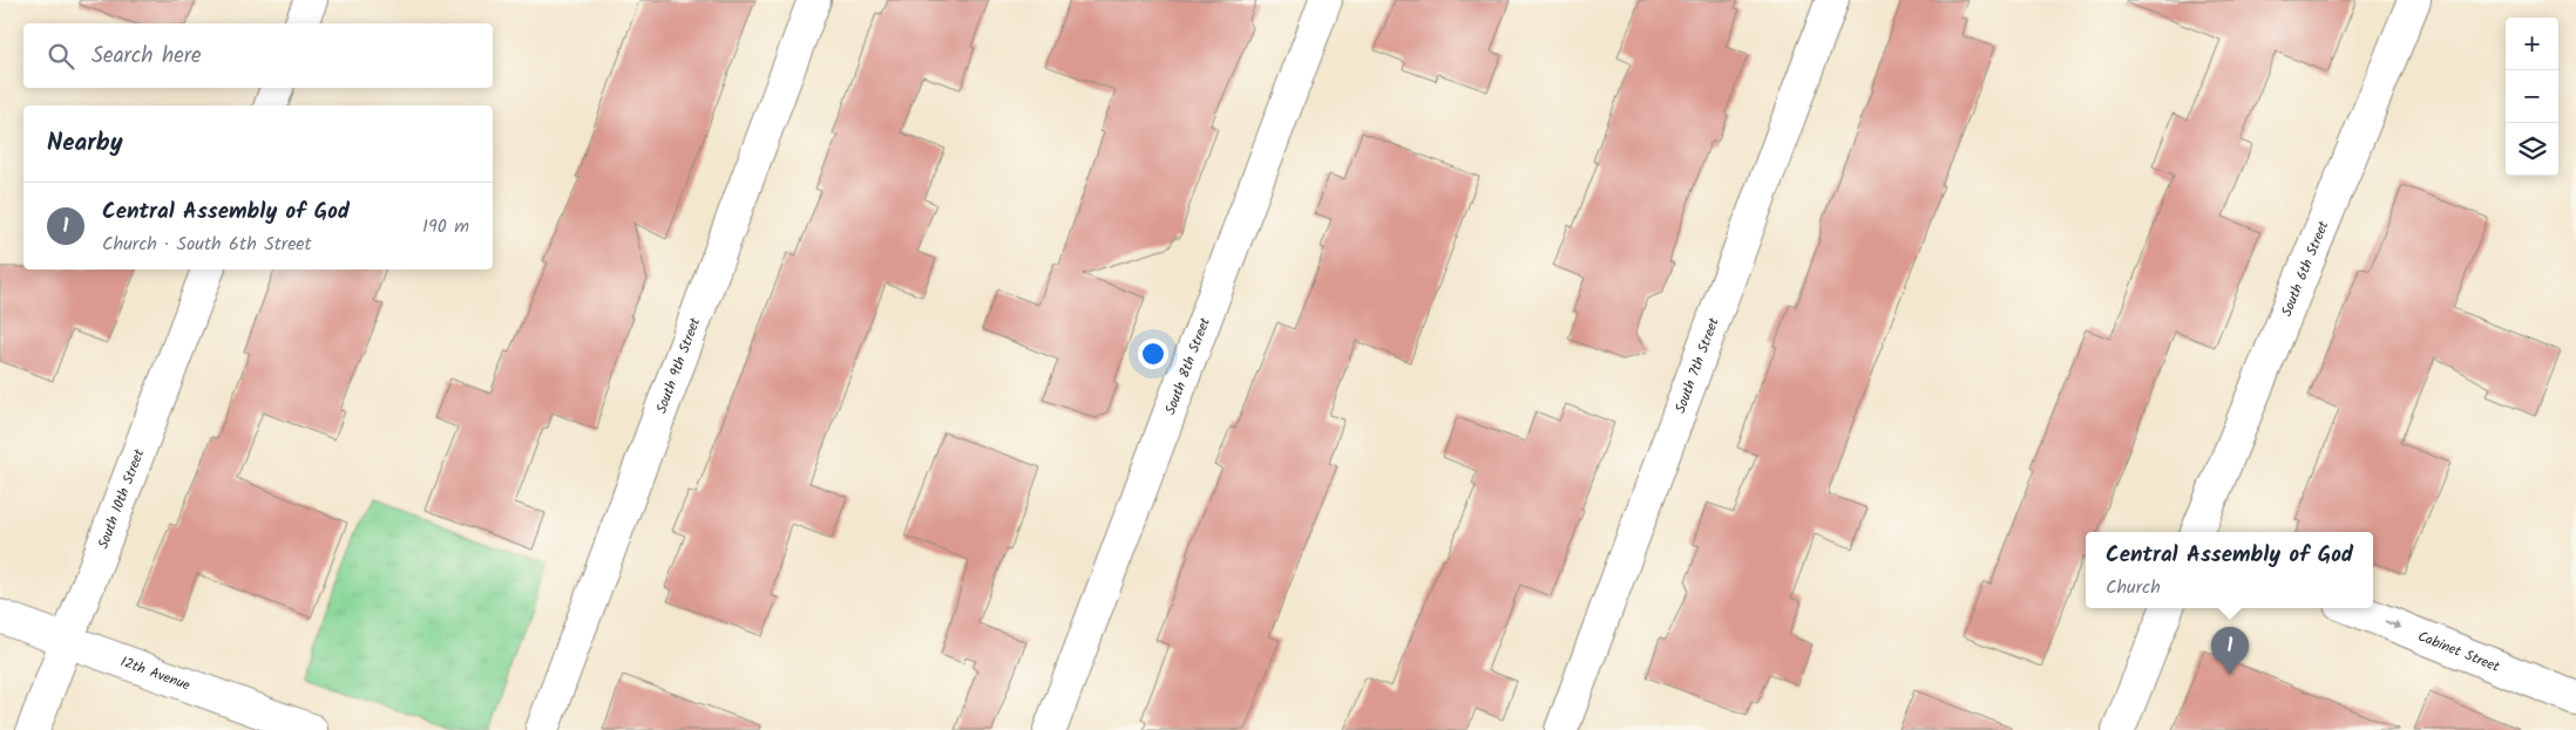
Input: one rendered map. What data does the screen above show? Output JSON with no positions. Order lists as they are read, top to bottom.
{
  "streets": {
    "street": [
      "South 6th Street",
      "South 9th Street",
      "South 8th Street",
      "South 7th Street",
      "South 10th Street",
      "Cabinet Street",
      "12th Avenue"
    ]
  },
  "crossings": [
    ["South 10th Street", "12th Avenue"]
  ],
  "one_way": ["Cabinet Street"],
  "page": {
    "map_buttons": ["+", "−"],
    "search": "Search here",
    "heading": "Nearby",
    "list": [
      {
        "mark": "1",
        "name": "Central Assembly of God",
        "note": "Church · South 6th Street",
        "value": "190 m"
      }
    ],
    "popup": ["Central Assembly of God", "Church"],
    "pins": "1"
  }
}
